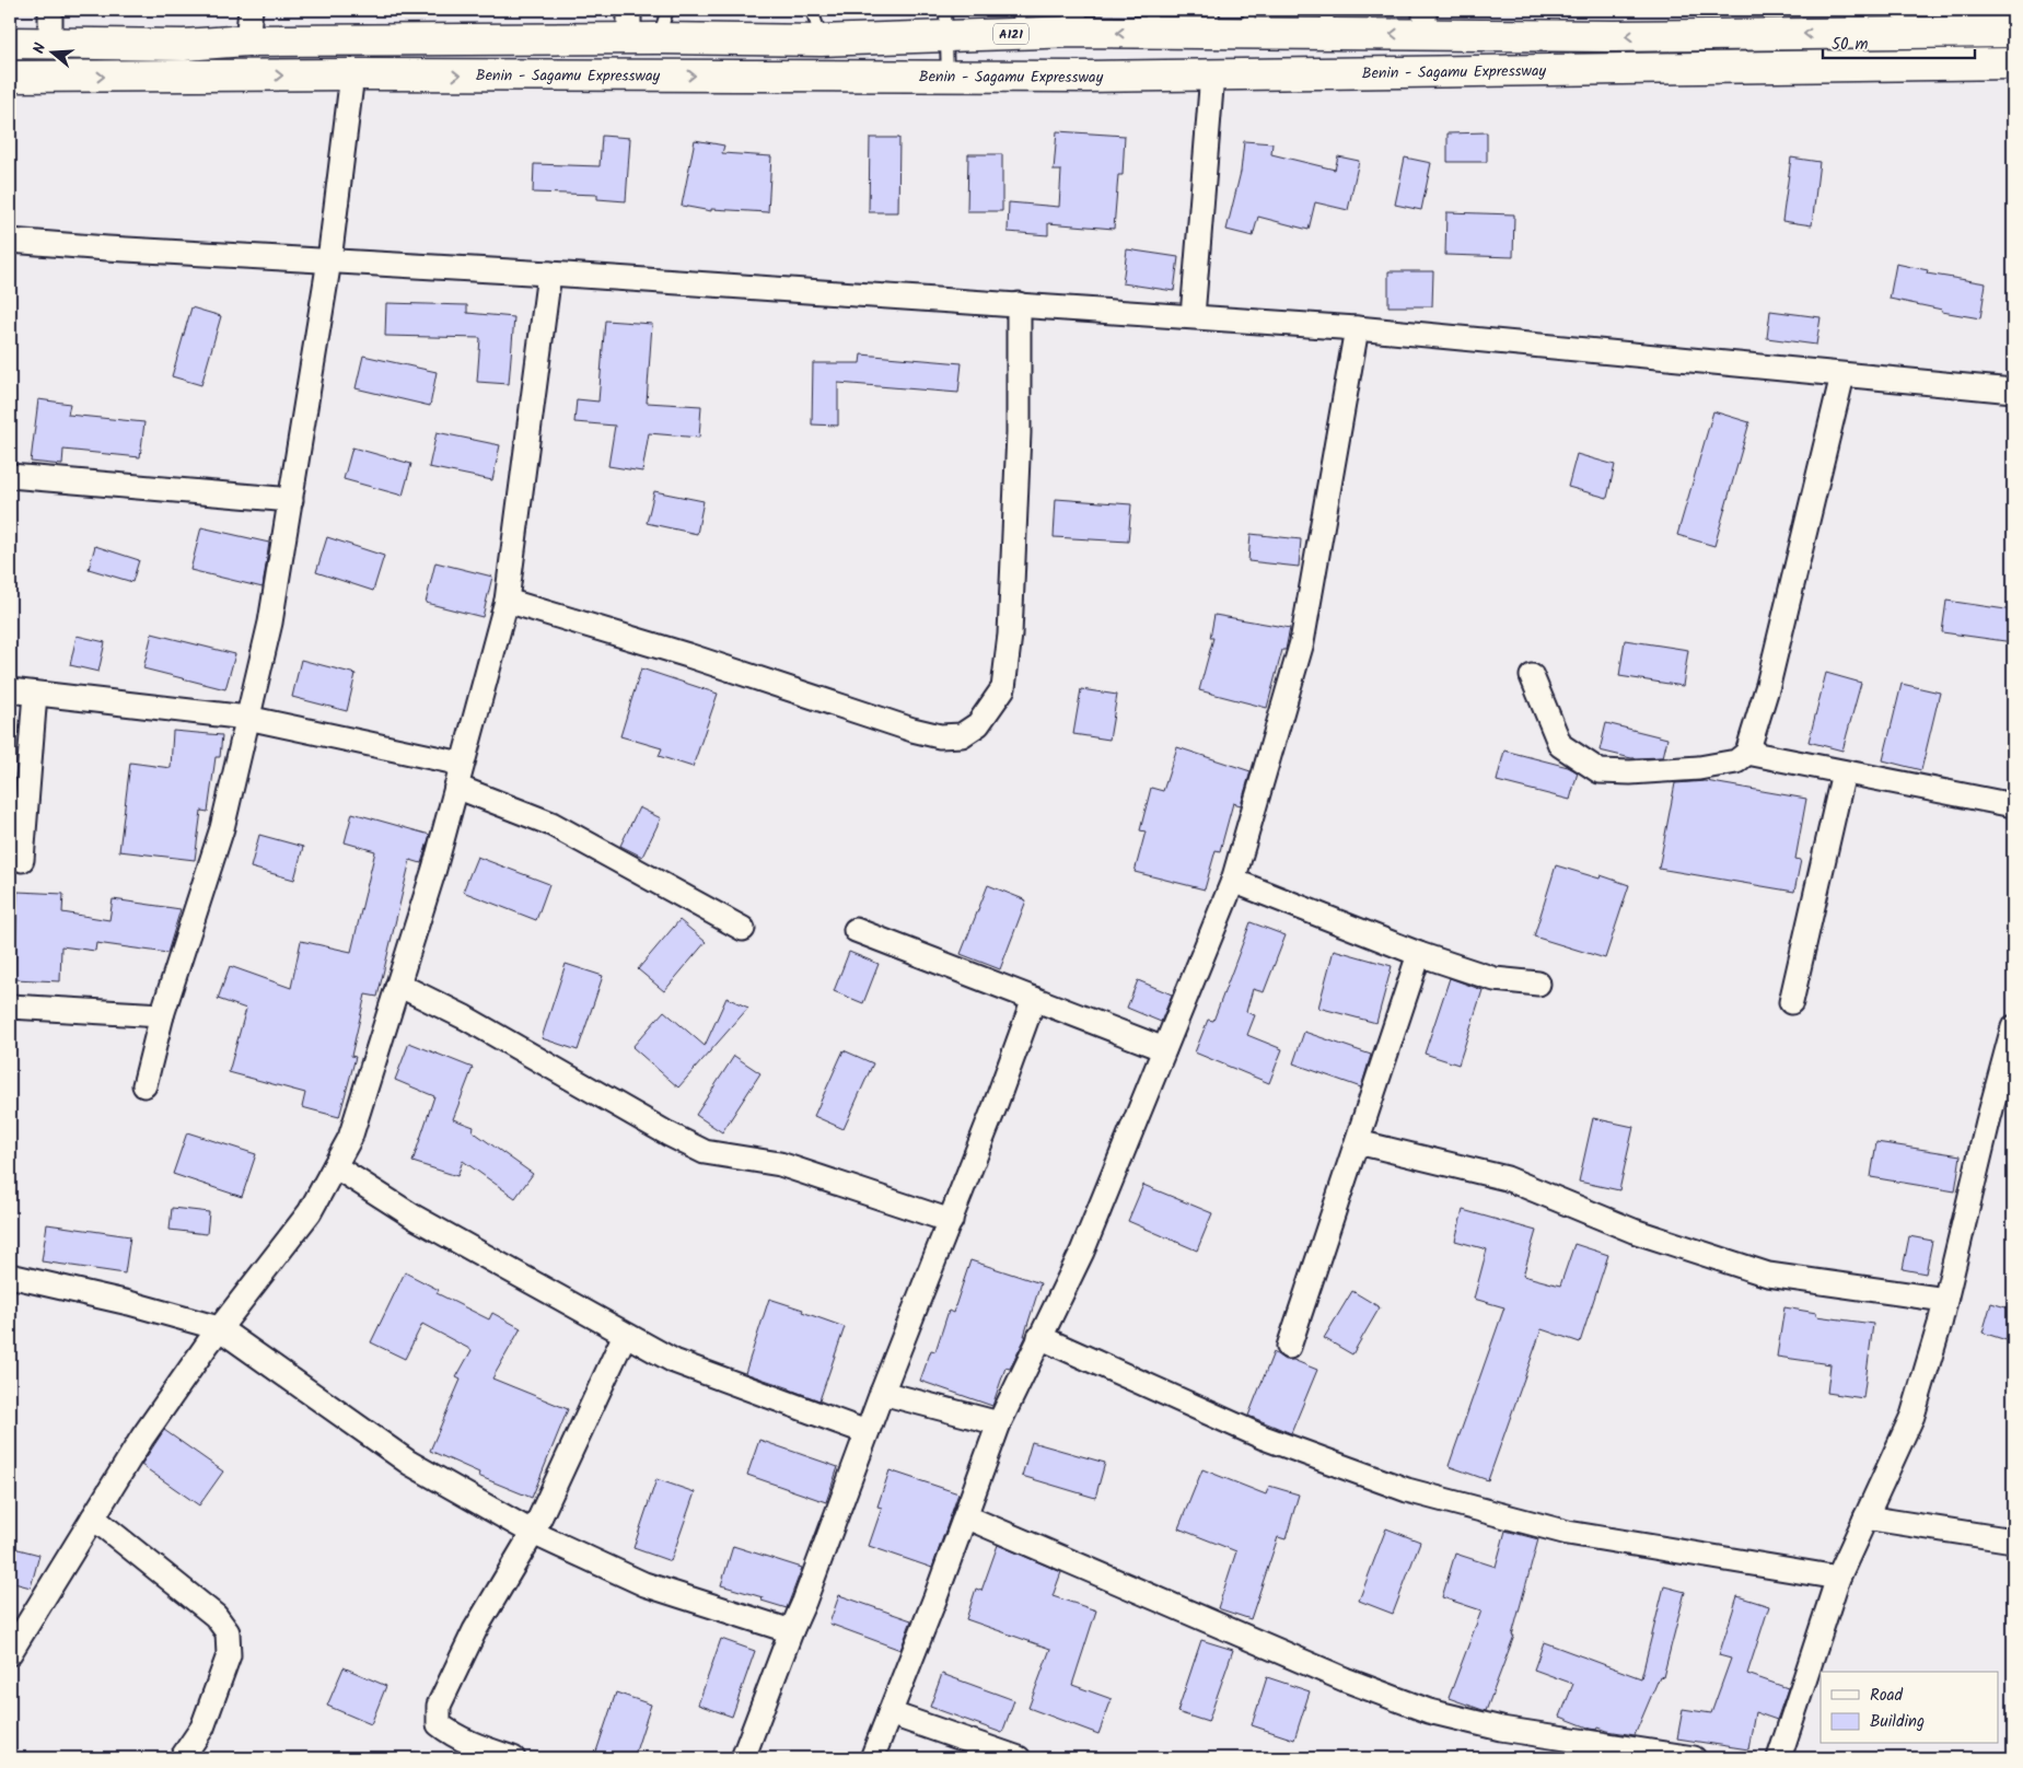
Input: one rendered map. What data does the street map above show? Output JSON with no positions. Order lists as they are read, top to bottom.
{
  "streets": {
    "highway": ["A121", "Benin - Sagamu Expressway"]
  },
  "legend": ["Road", "Building"],
  "scale_bar": "50 m",
  "north": "left"
}
